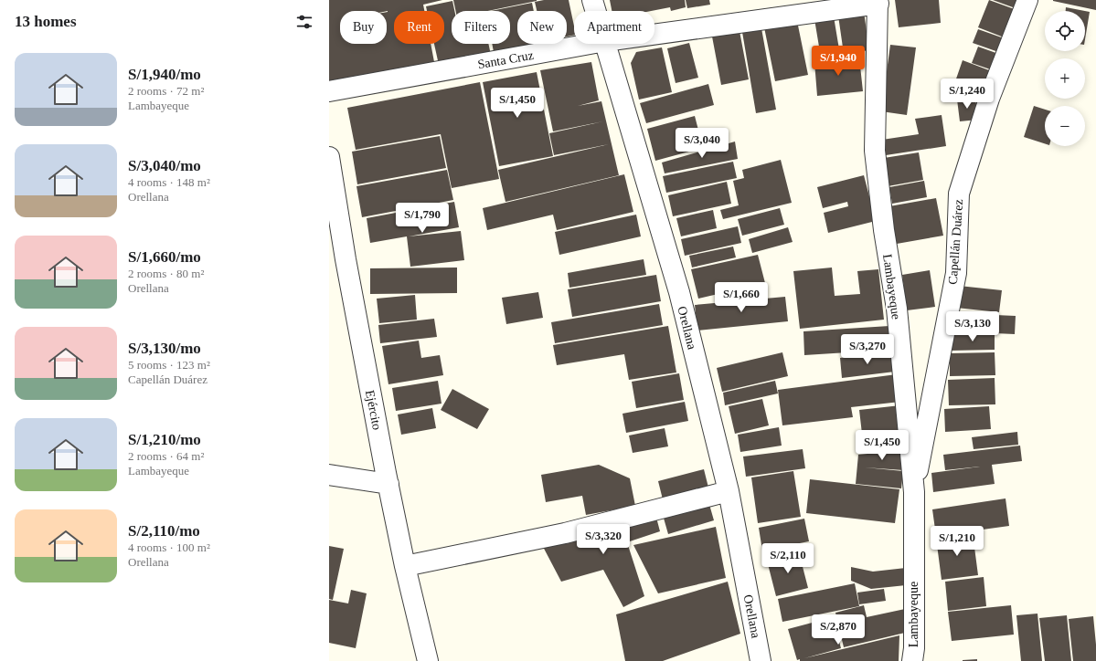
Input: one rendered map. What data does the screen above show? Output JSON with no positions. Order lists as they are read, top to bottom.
{
  "streets": {
    "street": [
      "Santa Cruz",
      "Capellán Duárez",
      "Lambayeque",
      "Orellana",
      "Ejército"
    ]
  },
  "crossings": [
    ["Santa Cruz", "Lambayeque"],
    ["Capellán Duárez", "Lambayeque"]
  ],
  "page": {
    "heading": "13 homes",
    "map_buttons": ["+", "−"],
    "chip": [
      "Buy",
      "Rent",
      "Filters",
      "New",
      "Apartment"
    ],
    "list": [
      {
        "name": "S/1,940/mo",
        "note": "2 rooms · 72 m² · Lambayeque"
      },
      {
        "name": "S/3,040/mo",
        "note": "4 rooms · 148 m² · Orellana"
      },
      {
        "name": "S/1,660/mo",
        "note": "2 rooms · 80 m² · Orellana"
      },
      {
        "name": "S/3,130/mo",
        "note": "5 rooms · 123 m² · Capellán Duárez"
      },
      {
        "name": "S/1,210/mo",
        "note": "2 rooms · 64 m² · Lambayeque"
      },
      {
        "name": "S/2,110/mo",
        "note": "4 rooms · 100 m² · Orellana"
      }
    ],
    "price": [
      "S/1,940",
      "S/1,240",
      "S/1,450",
      "S/3,040",
      "S/1,790",
      "S/1,660",
      "S/3,130",
      "S/3,270",
      "S/1,450",
      "S/3,320",
      "S/1,210",
      "S/2,110",
      "S/2,870"
    ]
  }
}
